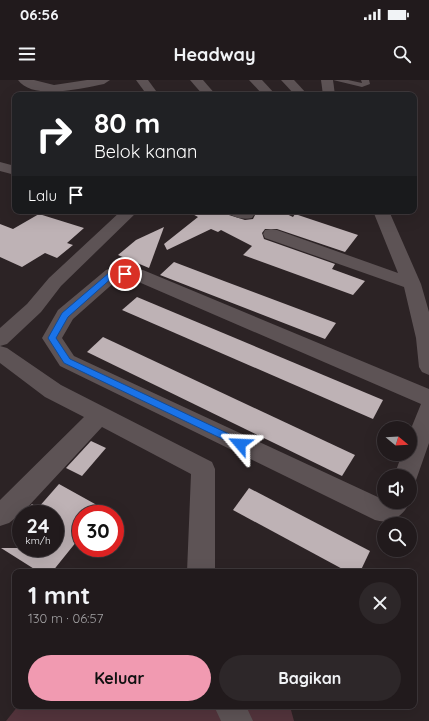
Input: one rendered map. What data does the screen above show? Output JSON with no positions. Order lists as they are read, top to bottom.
{
  "north": "right",
  "page": {
    "status": "06:56",
    "header": "Headway",
    "turn": ["80 m", "Belok kanan"],
    "then": "Lalu",
    "speed": "24 km/h",
    "limit": "30",
    "heading": ["1 mnt", "130 m · 06:57"],
    "buttons": ["Keluar", "Bagikan"]
  }
}
